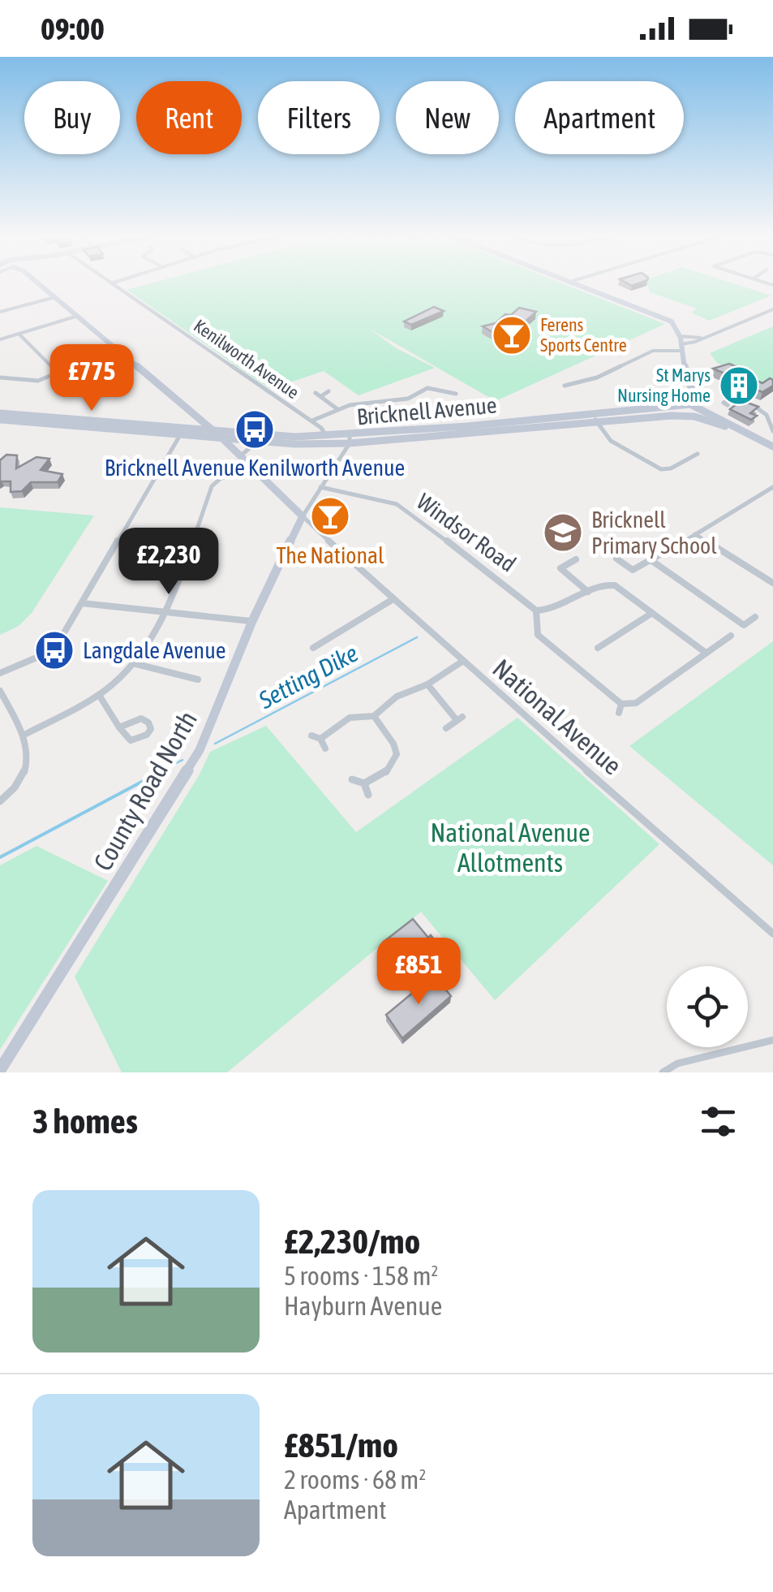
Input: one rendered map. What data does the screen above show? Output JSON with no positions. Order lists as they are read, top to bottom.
{
  "streets": {
    "street": [
      "Kenilworth Avenue",
      "Bricknell Avenue",
      "Windsor Road",
      "National Avenue",
      "County Road North"
    ]
  },
  "crossings": [
    ["Kenilworth Avenue", "Bricknell Avenue"],
    ["Bricknell Avenue", "National Avenue"],
    ["Bricknell Avenue", "County Road North"],
    ["Windsor Road", "County Road North"],
    ["National Avenue", "County Road North"]
  ],
  "water": ["Setting Dike"],
  "parks": ["National Avenue Allotments"],
  "places": {
    "bar": ["Ferens Sports Centre", "The National"],
    "building": ["St Marys Nursing Home"],
    "bus stop": ["Bricknell Avenue Kenilworth Avenue", "Langdale Avenue"],
    "school or university": ["Bricknell Primary School"]
  },
  "page": {
    "status": "09:00",
    "chip": [
      "Buy",
      "Rent",
      "Filters",
      "New",
      "Apartment"
    ],
    "price": ["£775", "£2,230", "£851"],
    "heading": "3 homes",
    "list": [
      {
        "name": "£2,230/mo",
        "note": "5 rooms · 158 m² · Hayburn Avenue"
      },
      {
        "name": "£851/mo",
        "note": "2 rooms · 68 m² · Apartment"
      }
    ]
  }
}
